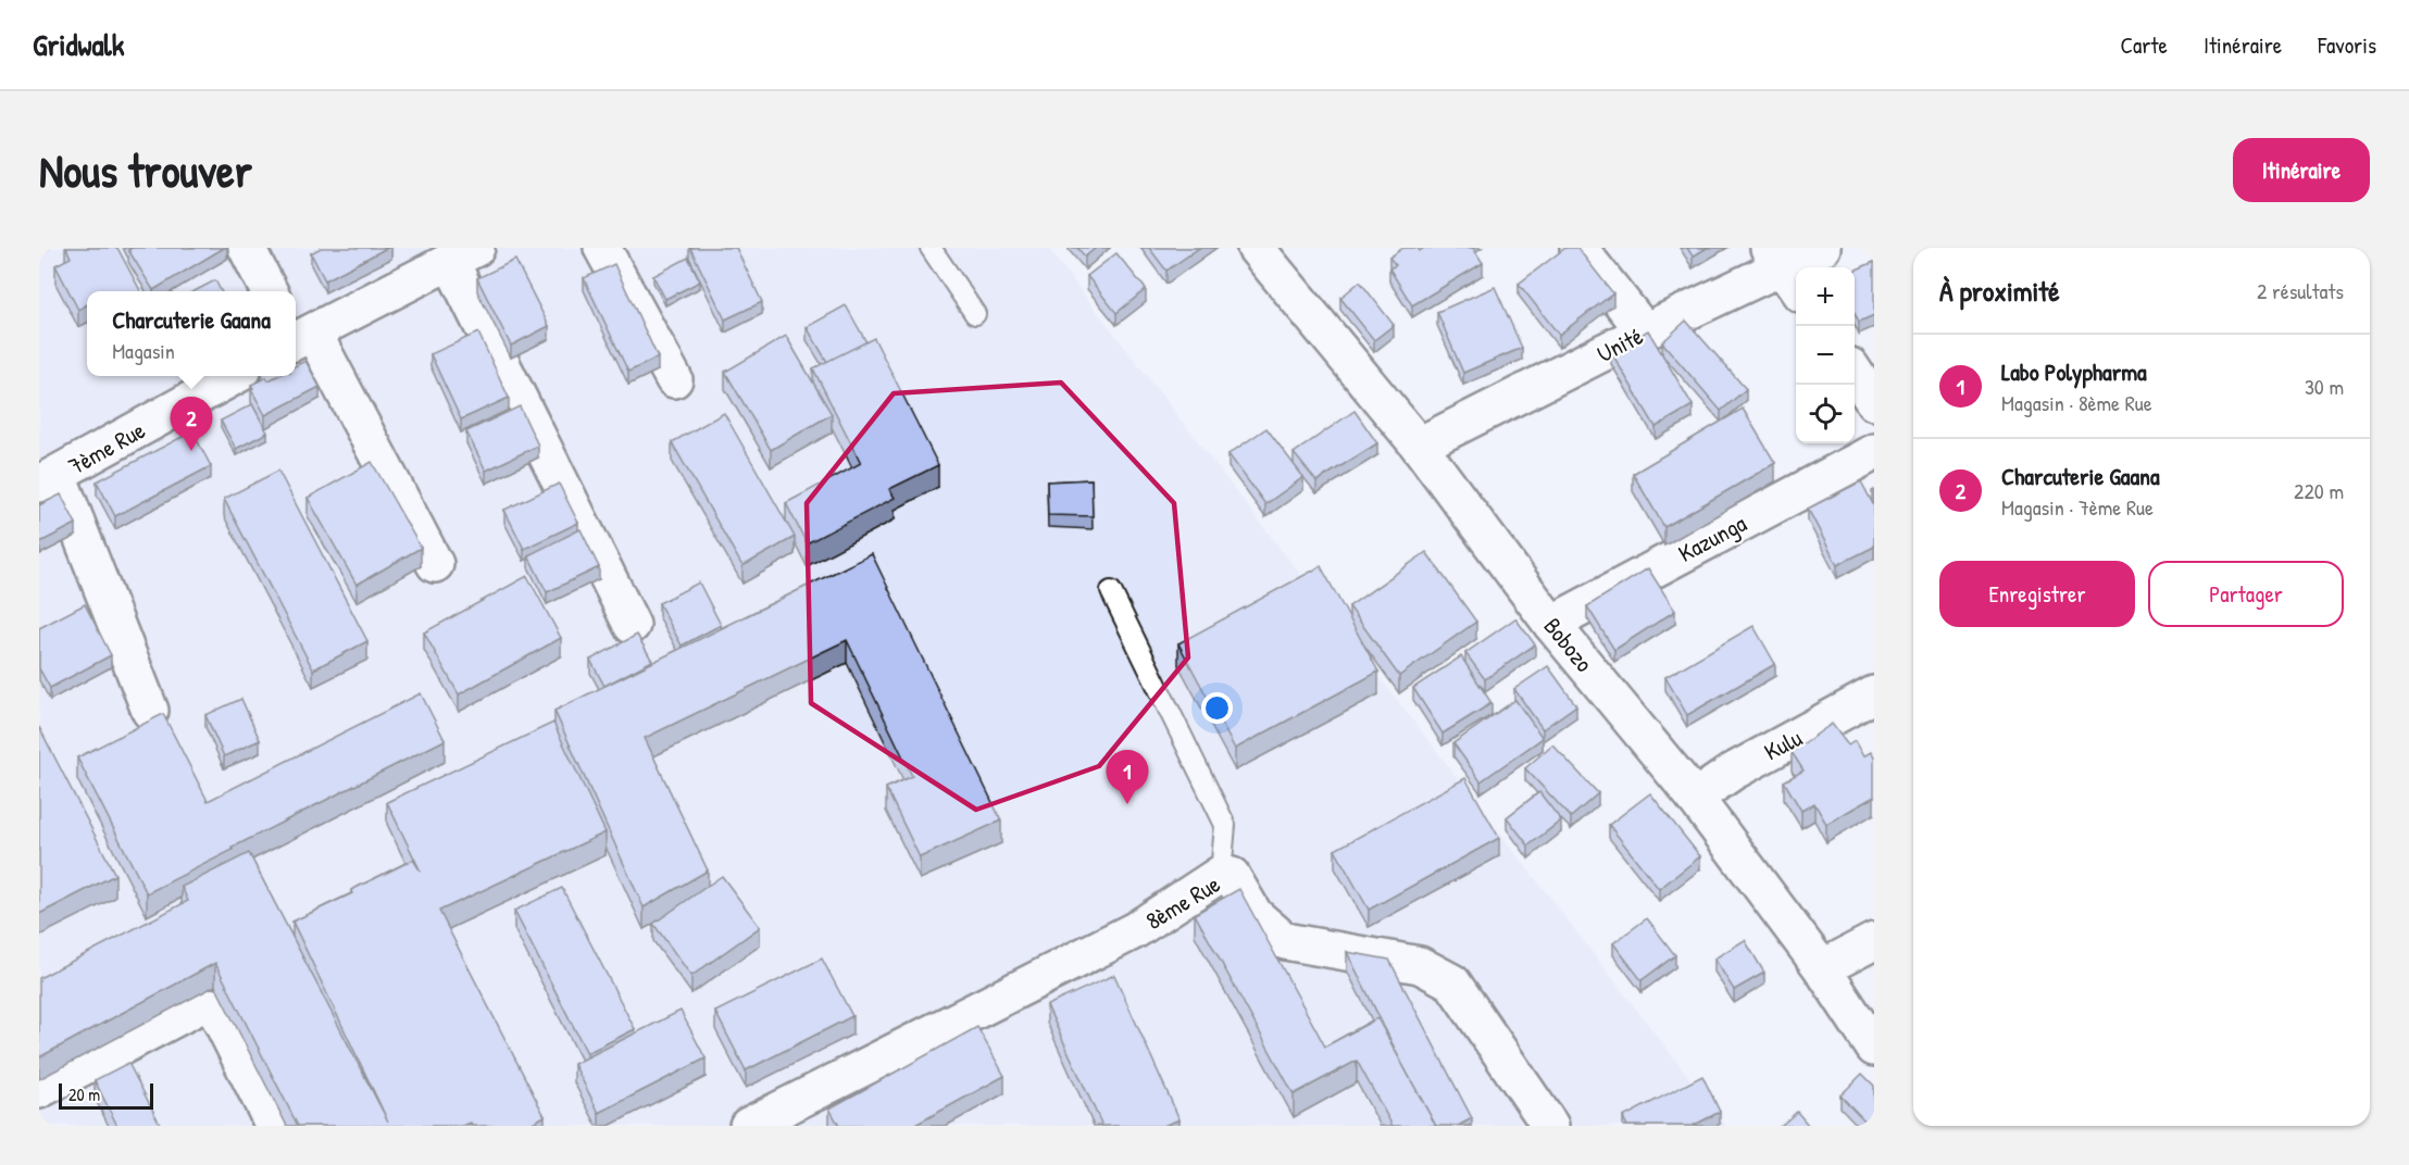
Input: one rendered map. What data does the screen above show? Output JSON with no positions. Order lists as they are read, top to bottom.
{
  "streets": {
    "street": [
      "Unité",
      "7ème Rue",
      "Kazunga",
      "Bobozo",
      "Kulu",
      "8ème Rue"
    ]
  },
  "crossings": [
    ["Unité", "Bobozo"],
    ["Kazunga", "Bobozo"],
    ["Bobozo", "Kulu"]
  ],
  "scale_bar": "20 m",
  "page": {
    "header": "Gridwalk",
    "nav": ["Carte", "Itinéraire", "Favoris"],
    "buttons": [
      "Itinéraire",
      ["Enregistrer", "Partager"]
    ],
    "title": "Nous trouver",
    "heading": ["À proximité", "2 résultats"],
    "map_buttons": ["+", "−"],
    "popup": ["Charcuterie Gaana", "Magasin"],
    "list": [
      {
        "mark": "1",
        "name": "Labo Polypharma",
        "note": "Magasin · 8ème Rue",
        "value": "30 m"
      },
      {
        "mark": "2",
        "name": "Charcuterie Gaana",
        "note": "Magasin · 7ème Rue",
        "value": "220 m"
      }
    ],
    "pins": ["2", "1"],
    "scale": "20 m"
  }
}
